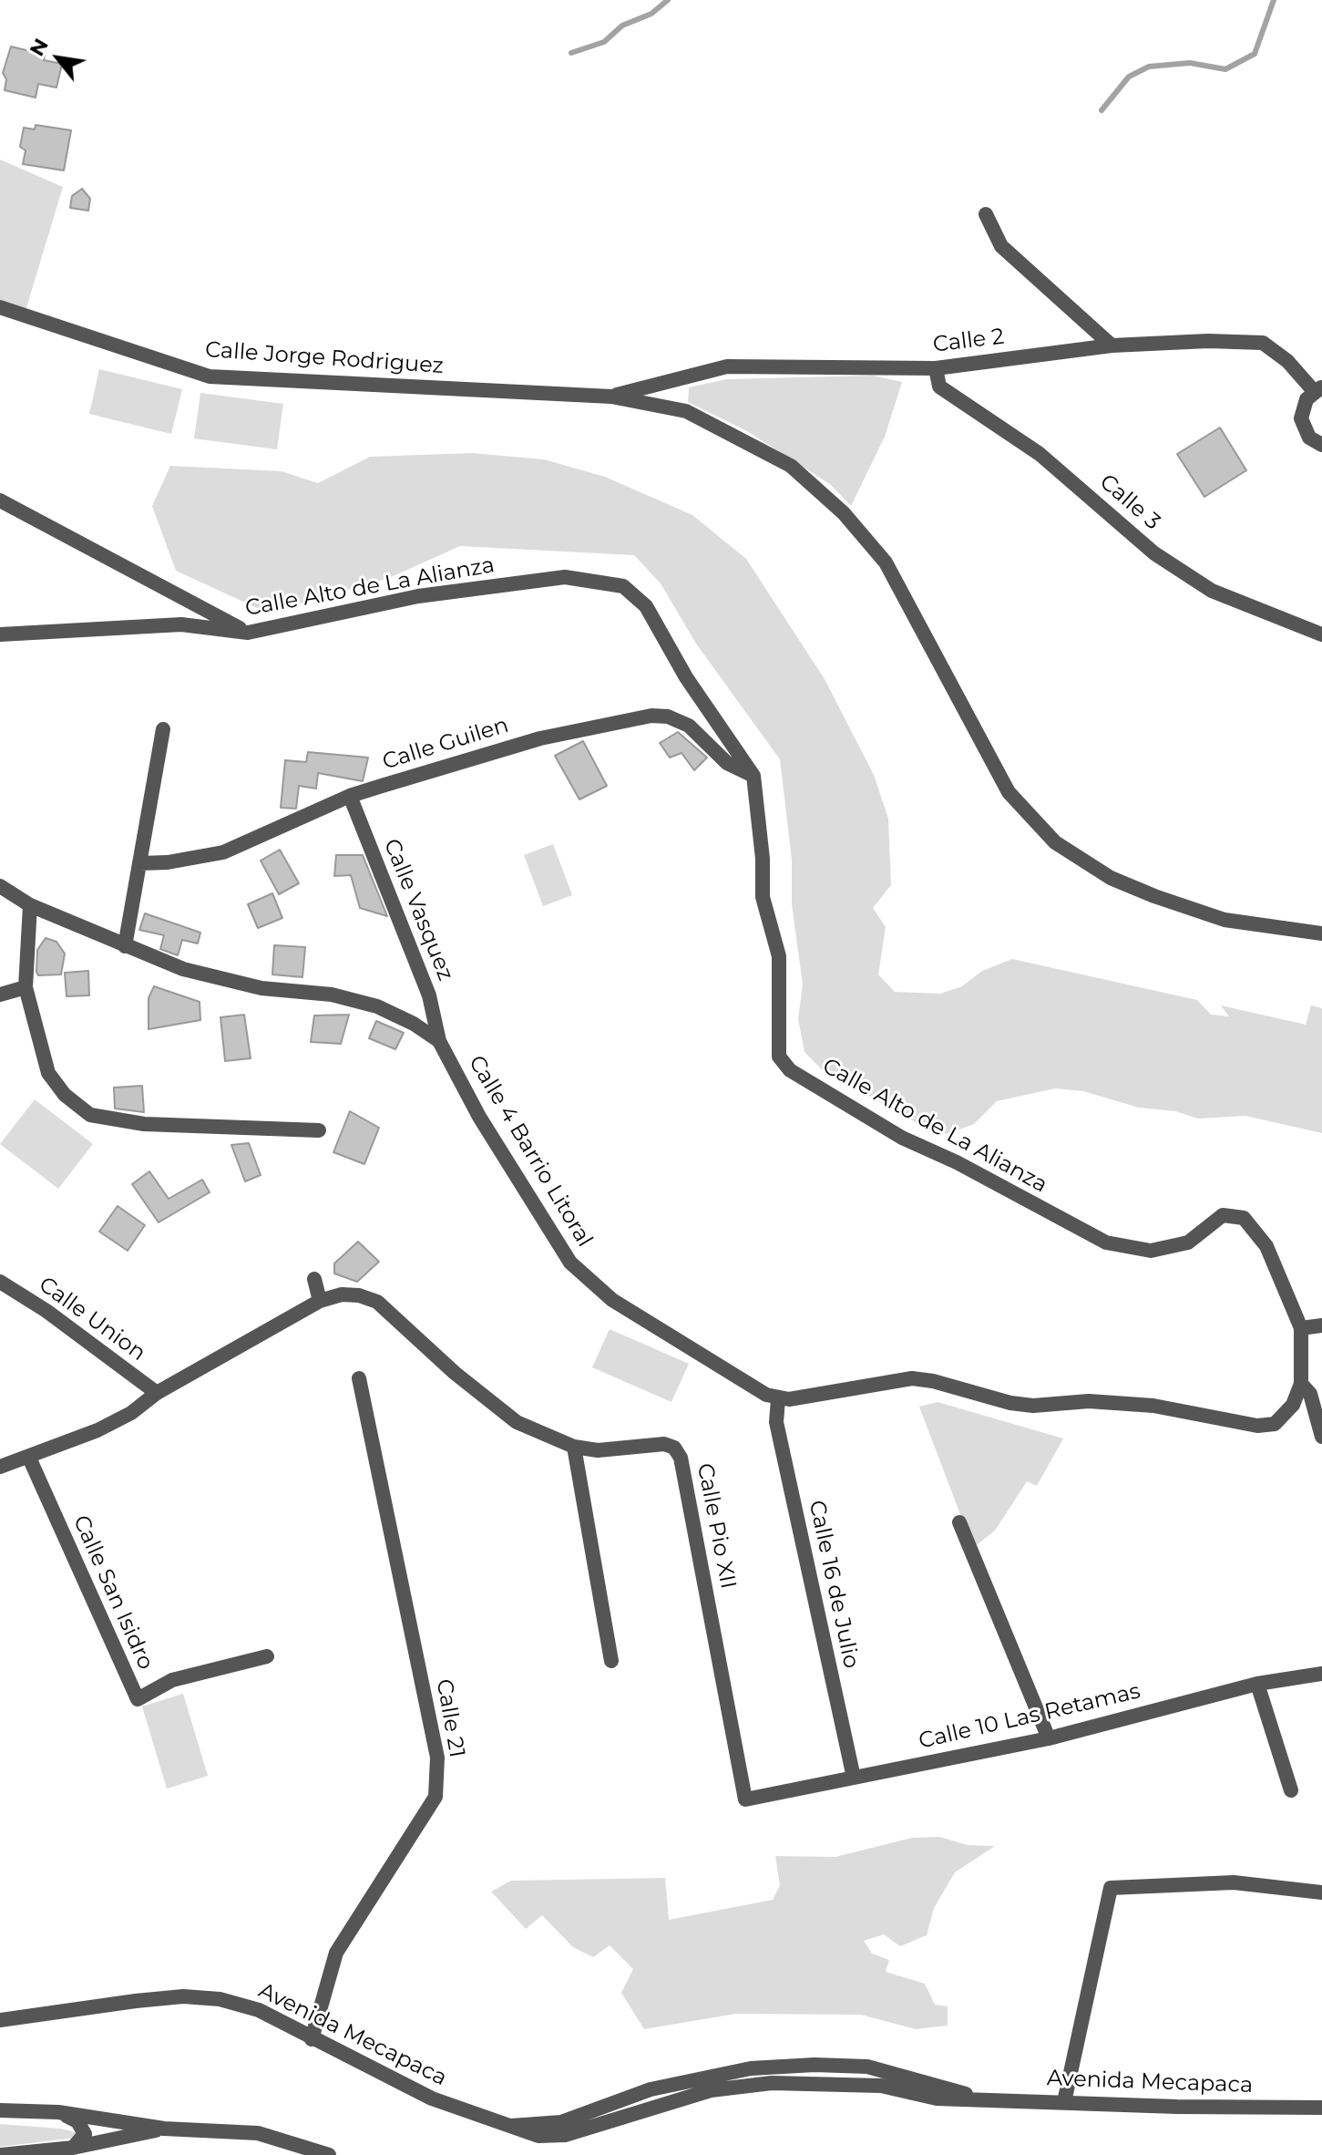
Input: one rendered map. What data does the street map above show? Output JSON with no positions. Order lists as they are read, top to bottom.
{
  "streets": {
    "street": [
      "Calle 2",
      "Calle Jorge Rodriguez",
      "Calle 3",
      "Calle Alto de La Alianza",
      "Calle Guilen",
      "Calle Vasquez",
      "Calle 4 Barrio Litoral",
      "Calle Union",
      "Calle Pio XII",
      "Calle 16 de Julio",
      "Calle San Isidro",
      "Calle 10 Las Retamas",
      "Calle 21",
      "Avenida Mecapaca"
    ]
  },
  "crossings": [
    ["Calle 2", "Calle Jorge Rodriguez"],
    ["Calle 2", "Calle 3"],
    ["Calle Alto de La Alianza", "Calle Guilen"],
    ["Calle Guilen", "Calle Vasquez"],
    ["Calle Vasquez", "Calle 4 Barrio Litoral"],
    ["Calle 4 Barrio Litoral", "Calle 16 de Julio"],
    ["Calle Pio XII", "Calle 10 Las Retamas"],
    ["Calle 16 de Julio", "Calle 10 Las Retamas"],
    ["Calle 21", "Avenida Mecapaca"]
  ],
  "north": "top left"
}
